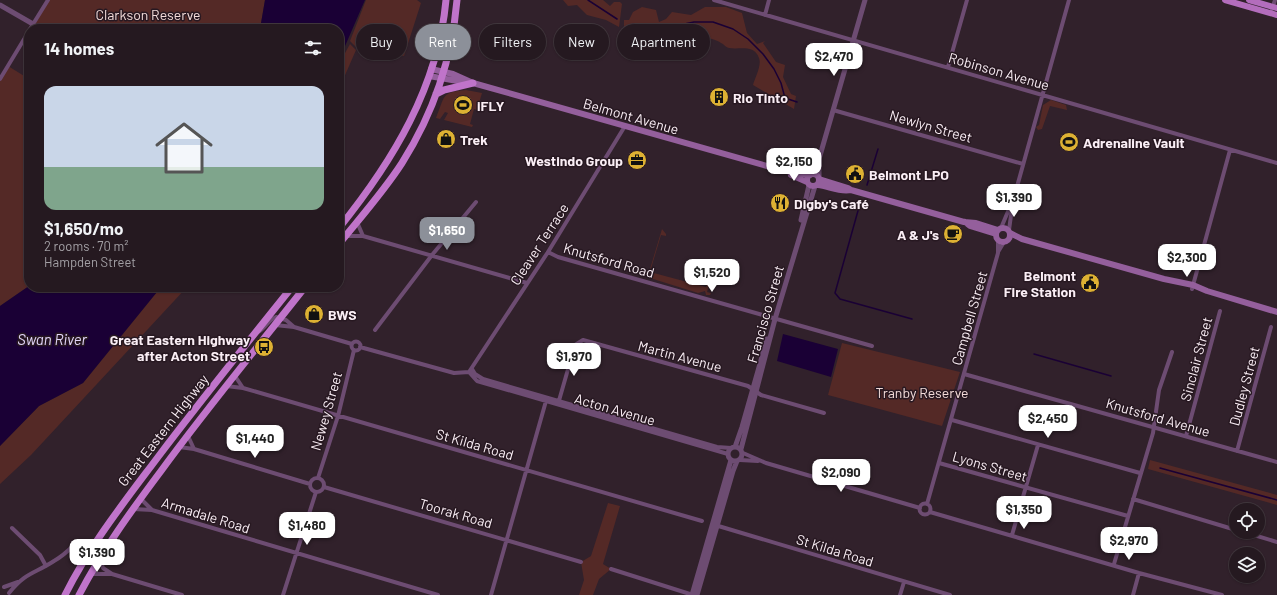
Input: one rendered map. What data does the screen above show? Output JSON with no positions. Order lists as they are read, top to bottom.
{
  "streets": {
    "highway": ["Great Eastern Highway"],
    "main road": ["Belmont Avenue"],
    "street": [
      "Robinson Avenue",
      "Newlyn Street",
      "Cleaver Terrace",
      "Knutsford Road",
      "Francisco Street",
      "Campbell Street",
      "Martin Avenue",
      "Sinclair Street",
      "Dudley Street",
      "Acton Avenue",
      "Newey Street",
      "Knutsford Avenue",
      "St Kilda Road",
      "Lyons Street",
      "Toorak Road",
      "Armadale Road"
    ]
  },
  "crossings": [
    ["Robinson Avenue", "Francisco Street"],
    ["Robinson Avenue", "Campbell Street"],
    ["Belmont Avenue", "Cleaver Terrace"],
    ["Belmont Avenue", "Francisco Street"],
    ["Newlyn Street", "Francisco Street"],
    ["Newlyn Street", "Campbell Street"],
    ["Cleaver Terrace", "Knutsford Road"],
    ["Cleaver Terrace", "Acton Avenue"],
    ["Knutsford Road", "Francisco Street"],
    ["Francisco Street", "Martin Avenue"],
    ["Francisco Street", "Acton Avenue"],
    ["Campbell Street", "Knutsford Avenue"],
    ["Campbell Street", "Lyons Street"],
    ["Martin Avenue", "Acton Avenue"],
    ["Sinclair Street", "Knutsford Avenue"],
    ["Dudley Street", "Knutsford Avenue"],
    ["Newey Street", "St Kilda Road"],
    ["Newey Street", "Toorak Road"],
    ["Great Eastern Highway", "St Kilda Road"],
    ["Great Eastern Highway", "Armadale Road"]
  ],
  "water": ["Swan River"],
  "parks": ["Clarkson Reserve", "Tranby Reserve"],
  "places": {
    "building": ["Rio Tinto"],
    "sports": ["iFLY", "Adrenaline Vault"],
    "shop": ["Trek", "BWS"],
    "office": ["Westindo Group"],
    "public building": ["Belmont LPO", "Belmont Fire Station"],
    "restaurant": ["Digby's Café"],
    "cafe": ["A & J's"],
    "bus stop": ["Great Eastern Highway after Acton Street"]
  },
  "page": {
    "chip": [
      "Buy",
      "Rent",
      "Filters",
      "New",
      "Apartment"
    ],
    "heading": "14 homes",
    "price": [
      "$2,470",
      "$2,150",
      "$1,390",
      "$1,650",
      "$2,300",
      "$1,520",
      "$1,970",
      "$2,450",
      "$1,440",
      "$2,090",
      "$1,350",
      "$1,480",
      "$2,970",
      "$1,390"
    ],
    "list": [
      {
        "name": "$1,650/mo",
        "note": "2 rooms · 70 m² · Hampden Street"
      }
    ]
  }
}
